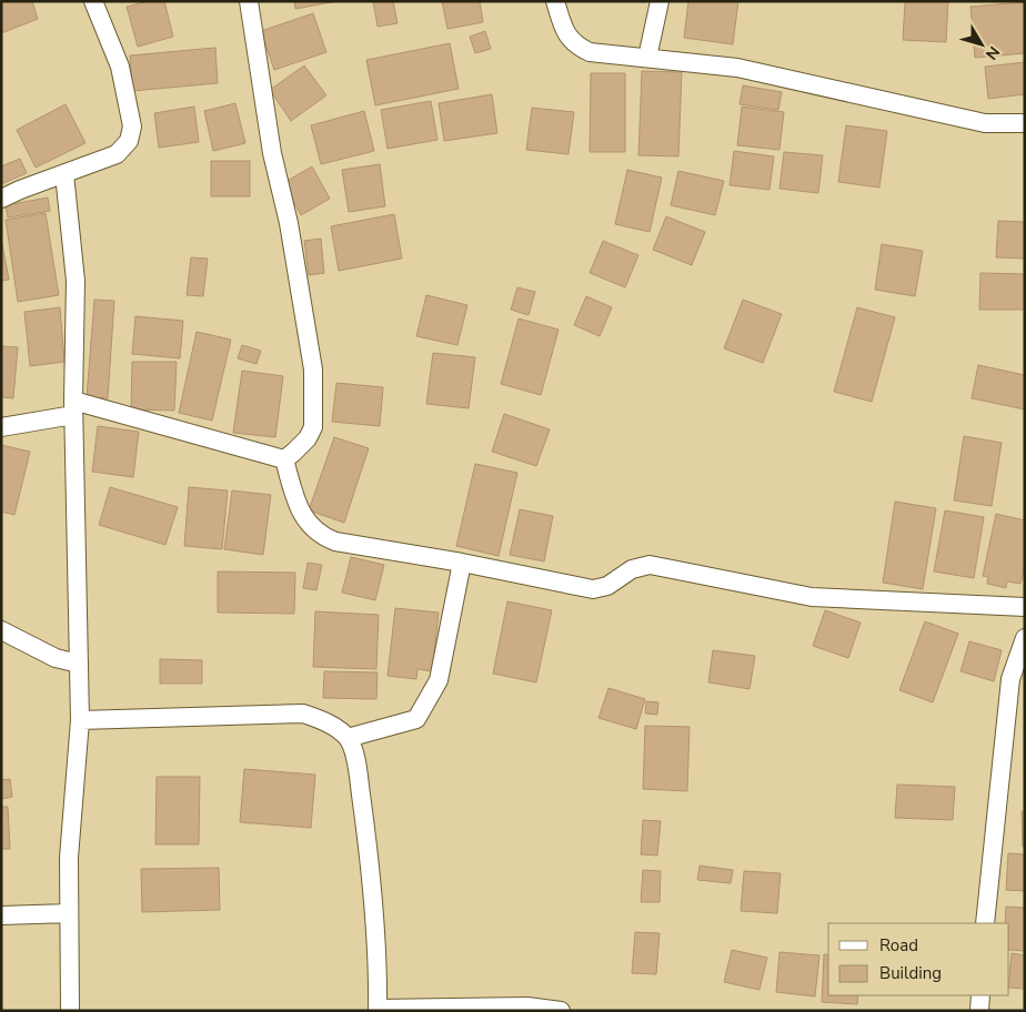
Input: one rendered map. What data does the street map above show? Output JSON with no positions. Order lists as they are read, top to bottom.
{
  "legend": ["Road", "Building"],
  "north": "bottom right"
}
